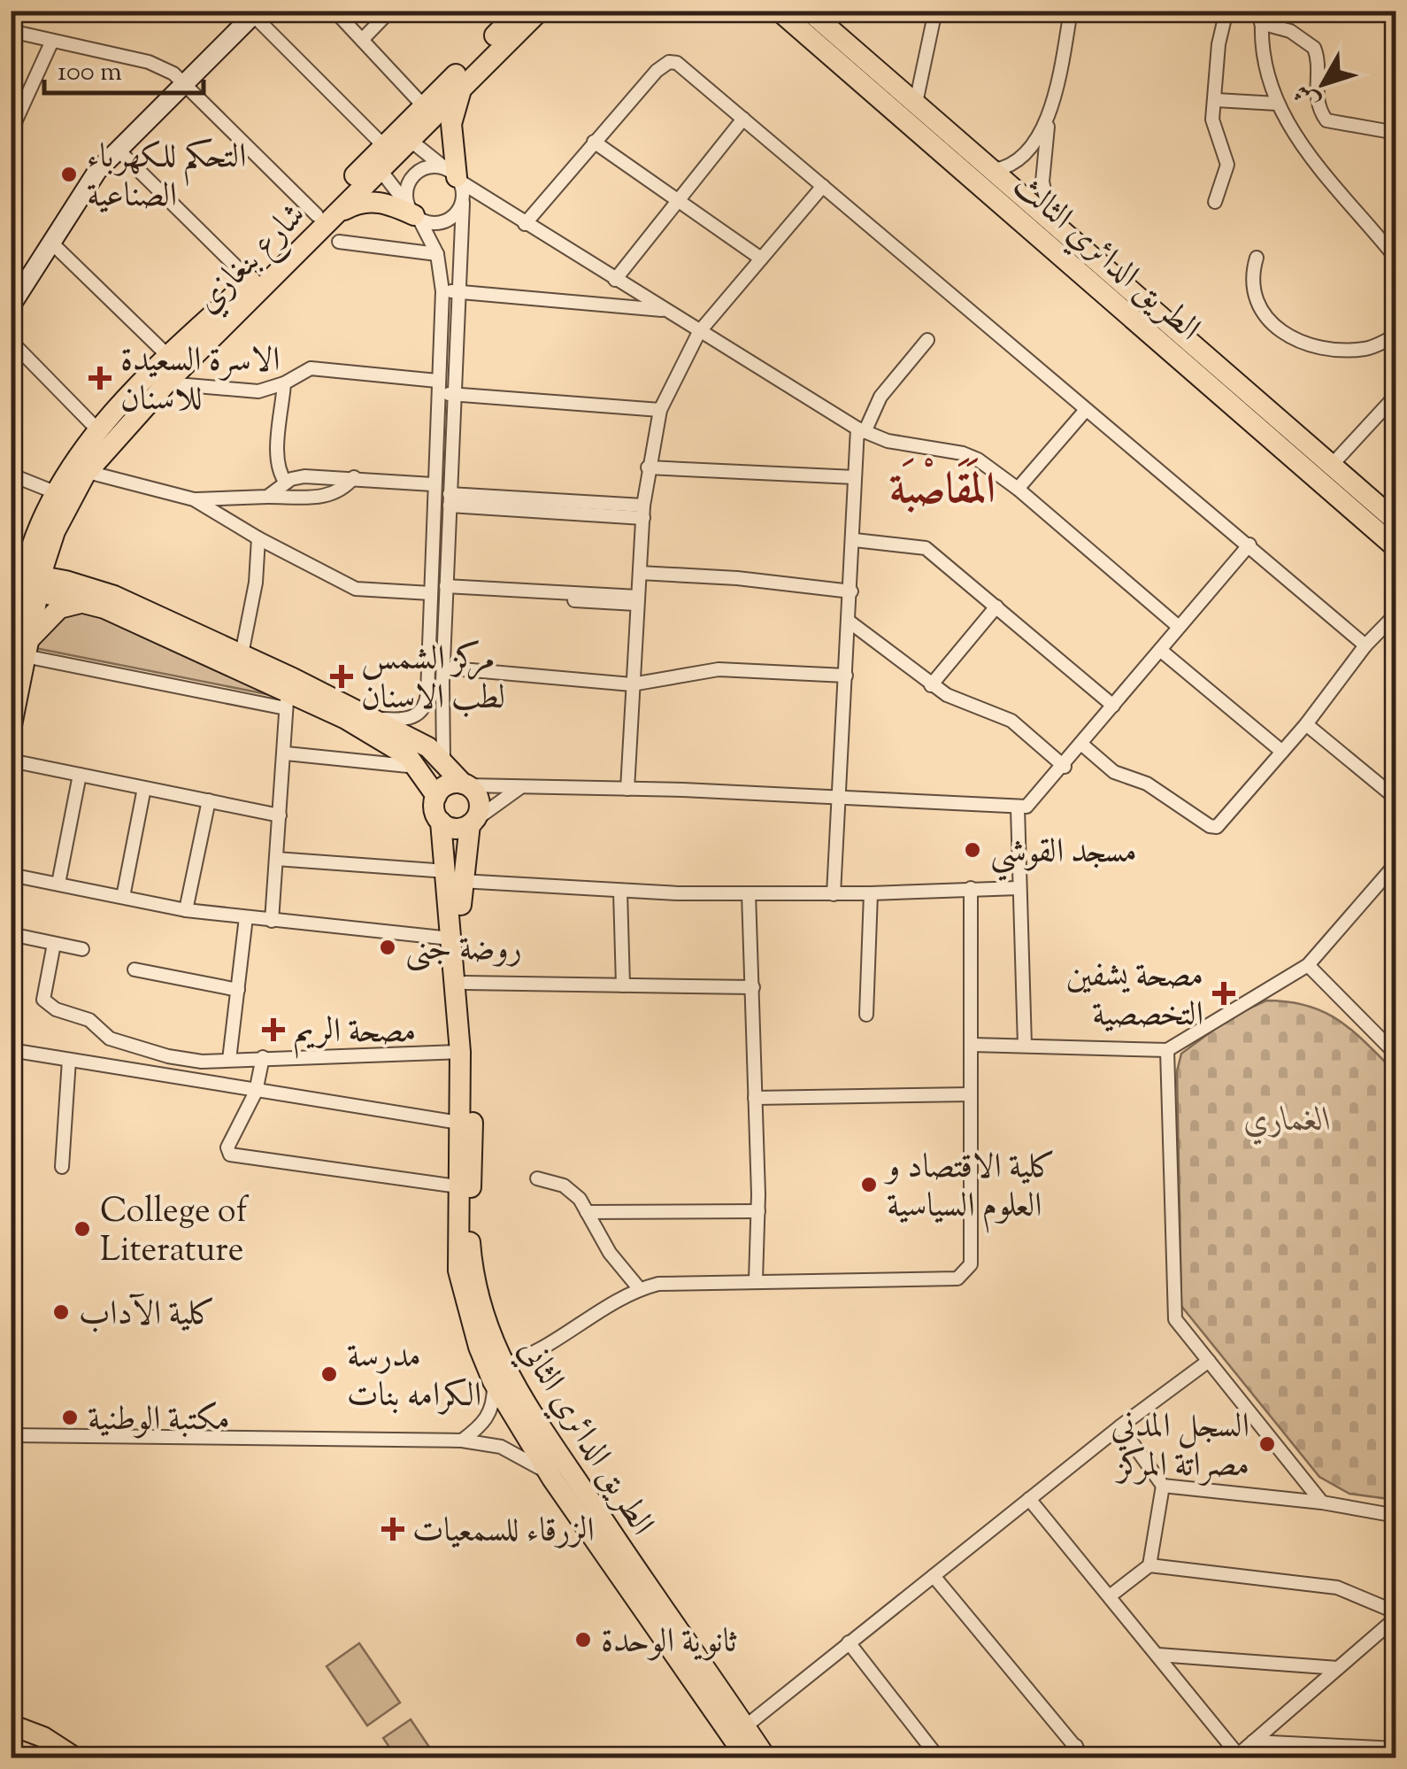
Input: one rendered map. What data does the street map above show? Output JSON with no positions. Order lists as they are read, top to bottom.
{
  "streets": {
    "main road": ["الطريق الدائري الثالث", "شارع بنغازي", "الطريق الدائري الثاني"]
  },
  "districts": ["المَقَاصْبَة"],
  "parks": ["الغماري"],
  "places": {
    "other": [
      "التحكم للكهرباء الصناعية",
      "مسجد القوشي",
      "روضة جنى",
      "كلية الاقتصاد و العلوم السياسية",
      "College of Literature",
      "كلية الآداب",
      "مدرسة الكرامه بنات",
      "مكتبة الوطنية",
      "السجل المدني مصراتة المركز",
      "ثانوية الوحدة"
    ],
    "health": [
      "الاسرة السعيدة للاسنان",
      "مركز الشمس لطب الاسنان",
      "مصحة يشفين التخصصية",
      "مصحة الريم",
      "الزرقاء للسمعيات"
    ]
  },
  "scale_bar": "100 m",
  "north": "bottom left"
}
